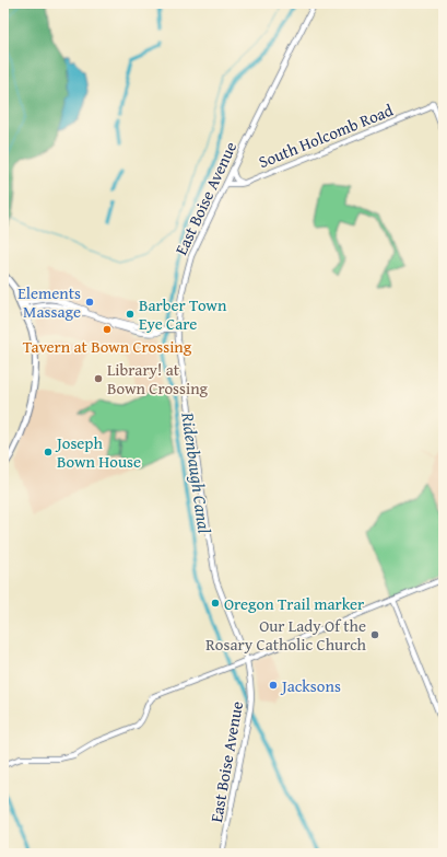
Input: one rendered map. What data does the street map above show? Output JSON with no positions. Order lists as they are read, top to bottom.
{
  "streets": {
    "street": ["South Holcomb Road", "East Boise Avenue"]
  },
  "crossings": [
    ["South Holcomb Road", "East Boise Avenue"]
  ],
  "water": ["Ridenbaugh Canal"],
  "places": [
    "Elements Massage",
    "Barber Town Eye Care",
    "Tavern at Bown Crossing",
    "Library! at Bown Crossing",
    "Joseph Bown House",
    "Oregon Trail marker",
    "Our Lady Of the Rosary Catholic Church",
    "Jacksons"
  ]
}
